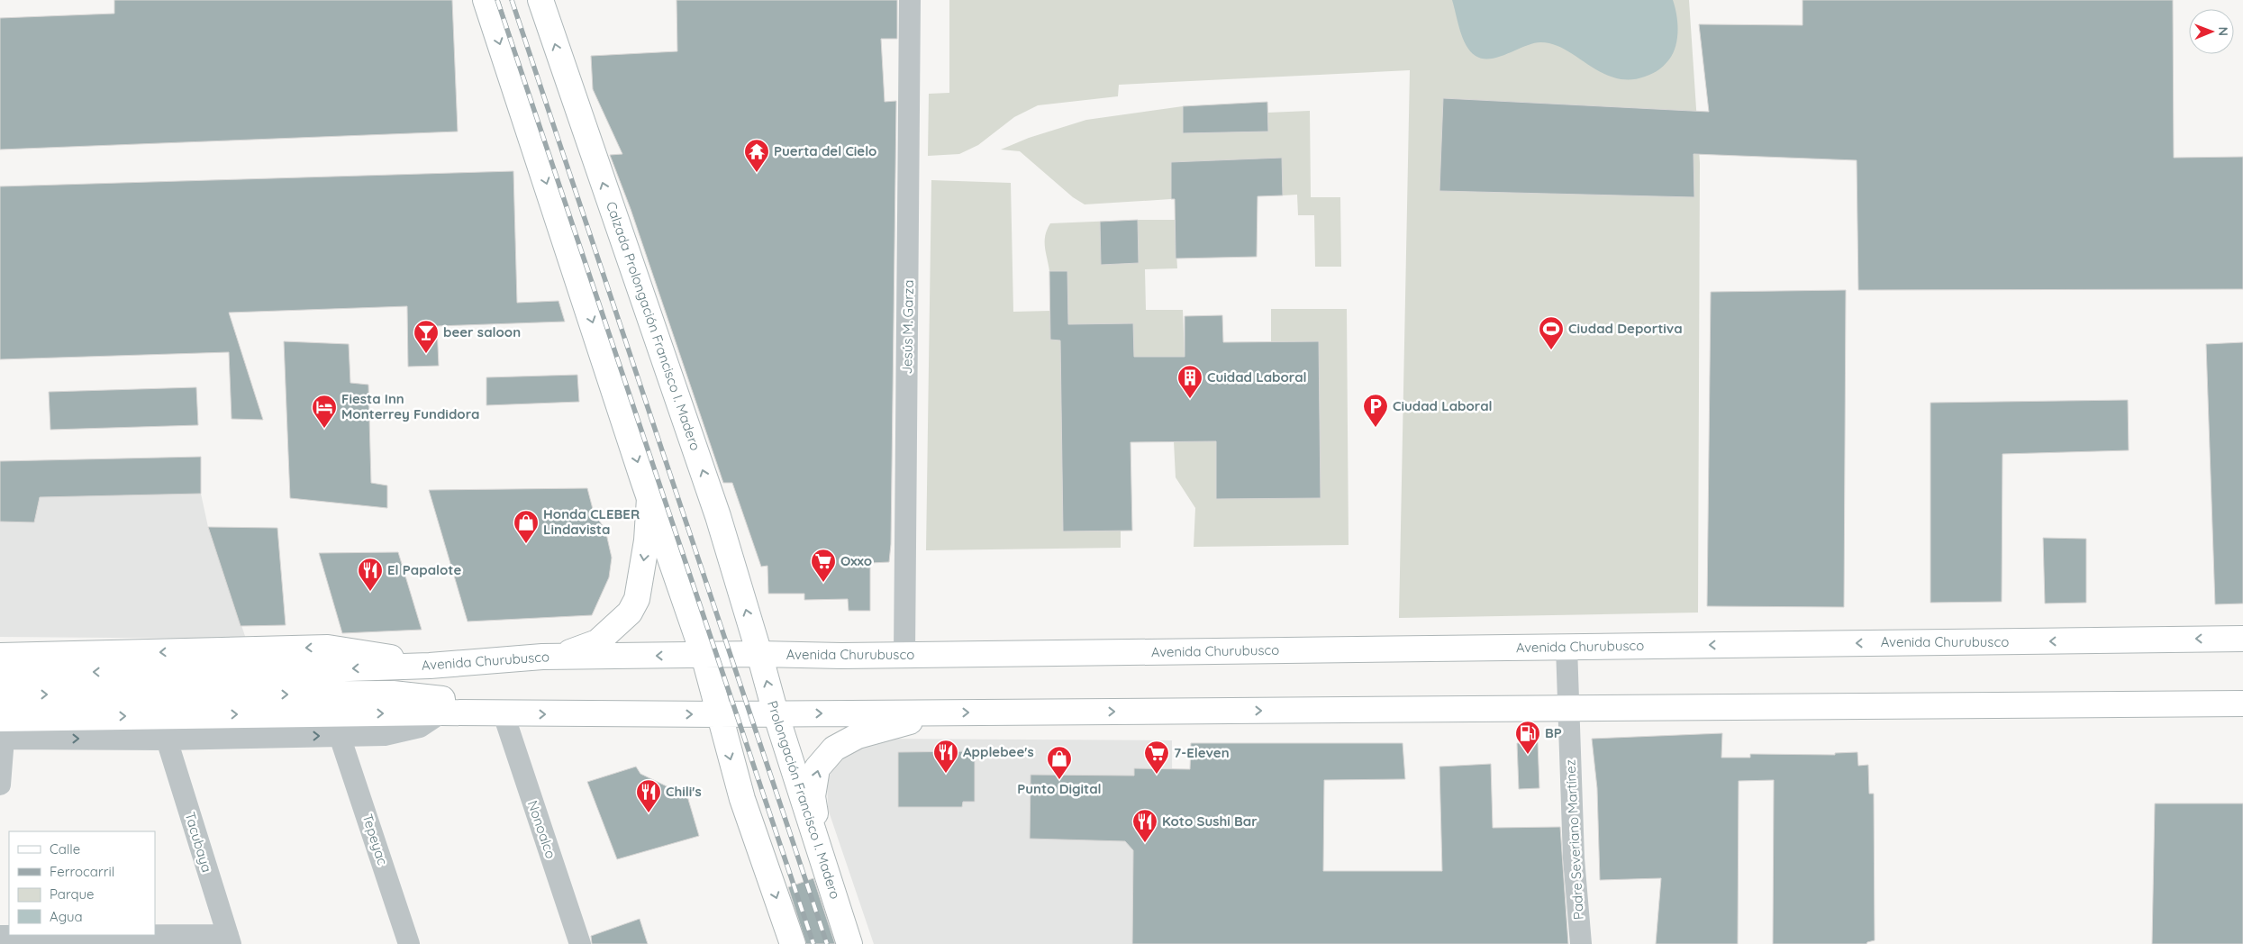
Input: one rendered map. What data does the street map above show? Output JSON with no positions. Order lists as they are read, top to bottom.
{
  "streets": {
    "main road": ["Calzada Prolongación Francisco I. Madero", "Avenida Churubusco", "Prolongación Francisco I. Madero"],
    "street": [
      "Jesús M. Garza",
      "Nonoalco",
      "Tepeyac",
      "Padre Severiano Martínez",
      "Tacubaya"
    ]
  },
  "crossings": [
    ["Calzada Prolongación Francisco I. Madero", "Avenida Churubusco"],
    ["Calzada Prolongación Francisco I. Madero", "Prolongación Francisco I. Madero"],
    ["Jesús M. Garza", "Avenida Churubusco"],
    ["Avenida Churubusco", "Prolongación Francisco I. Madero"],
    ["Avenida Churubusco", "Padre Severiano Martínez"]
  ],
  "places": {
    "temple": ["Puerta del Cielo"],
    "sports": ["Ciudad Deportiva"],
    "bar": ["beer saloon"],
    "building": ["Cuidad Laboral"],
    "parking": ["Ciudad Laboral"],
    "hotel": ["Fiesta Inn Monterrey Fundidora"],
    "shop": ["Honda CLEBER Lindavista", "Punto Digital"],
    "supermarket": ["Oxxo", "7-Eleven"],
    "restaurant": [
      "El Papalote",
      "Applebee's",
      "Chili's",
      "Koto Sushi Bar"
    ],
    "fuel station": ["BP"]
  },
  "legend": [
    "Calle",
    "Ferrocarril",
    "Parque",
    "Agua"
  ],
  "north": "right"
}
